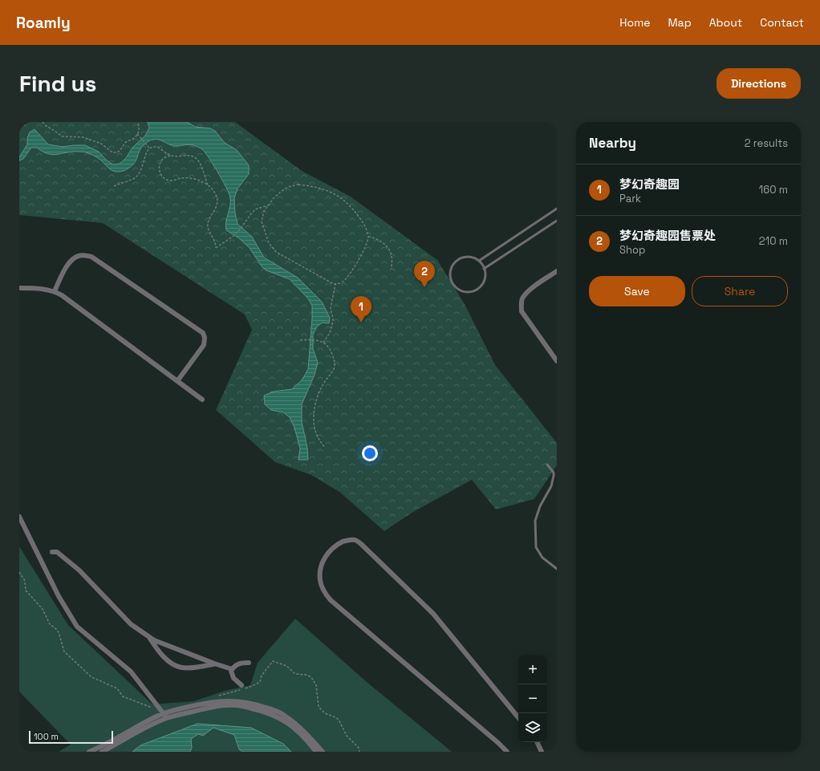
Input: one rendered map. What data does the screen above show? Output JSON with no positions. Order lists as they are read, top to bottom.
{
  "scale_bar": "100 m",
  "page": {
    "header": "Roamly",
    "nav": [
      "Home",
      "Map",
      "About",
      "Contact"
    ],
    "buttons": [
      "Directions",
      ["Save", "Share"]
    ],
    "title": "Find us",
    "heading": ["Nearby", "2 results"],
    "list": [
      {
        "mark": "1",
        "name": "梦幻奇趣园",
        "note": "Park",
        "value": "160 m"
      },
      {
        "mark": "2",
        "name": "梦幻奇趣园售票处",
        "note": "Shop",
        "value": "210 m"
      }
    ],
    "pins": ["2", "1"],
    "map_buttons": ["+", "−"],
    "scale": "100 m"
  }
}
